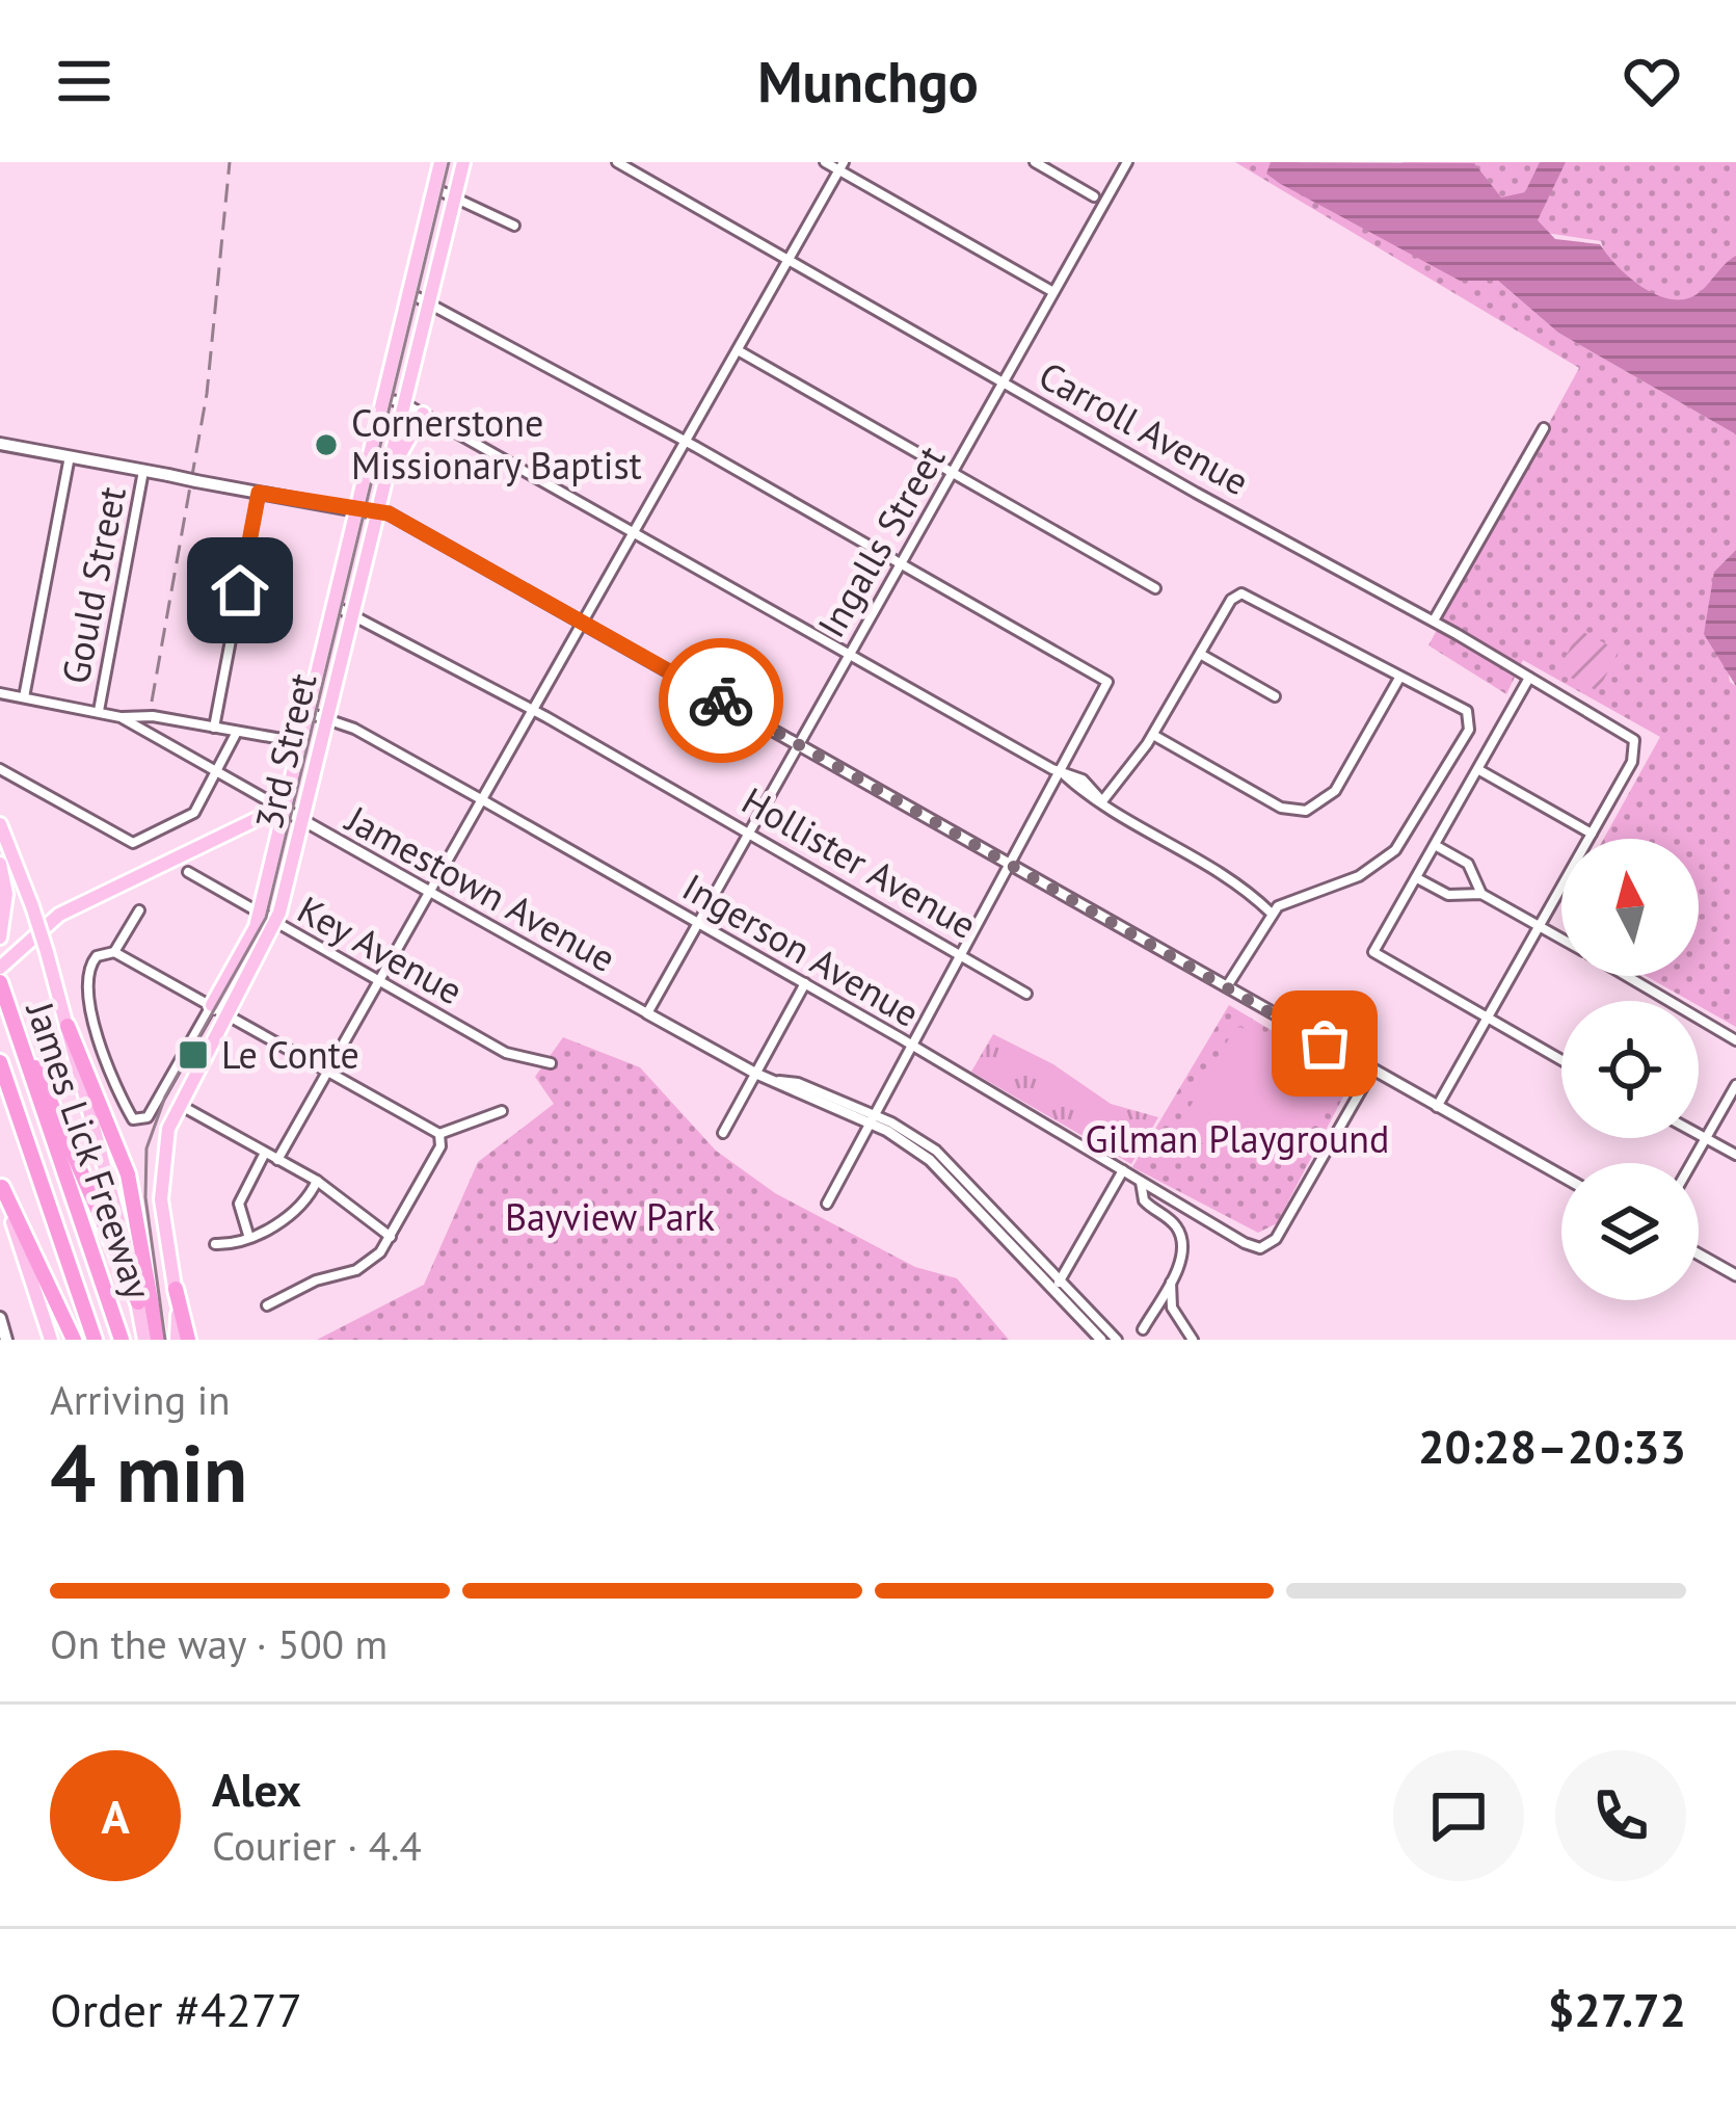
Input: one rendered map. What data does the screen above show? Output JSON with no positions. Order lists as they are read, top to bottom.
{
  "streets": {
    "highway": ["James Lick Freeway"],
    "main road": ["3rd Street"],
    "street": [
      "Carroll Avenue",
      "Ingalls Street",
      "Gould Street",
      "Hollister Avenue",
      "Jamestown Avenue",
      "Key Avenue",
      "Ingerson Avenue"
    ]
  },
  "crossings": [
    ["Carroll Avenue", "Ingalls Street"],
    ["Ingalls Street", "Hollister Avenue"],
    ["Ingalls Street", "Jamestown Avenue"],
    ["Ingalls Street", "Ingerson Avenue"],
    ["Gould Street", "Jamestown Avenue"],
    ["3rd Street", "Hollister Avenue"],
    ["3rd Street", "Jamestown Avenue"],
    ["3rd Street", "Key Avenue"],
    ["3rd Street", "Ingerson Avenue"]
  ],
  "parks": ["Gilman Playground", "Bayview Park"],
  "places": {
    "other": ["Cornerstone Missionary Baptist"],
    "transit": ["Le Conte"]
  },
  "north": "top",
  "page": {
    "header": "Munchgo",
    "heading": ["4 min", "Arriving in", "20:28–20:33"],
    "panel": [
      "Alex",
      "Courier · 4.4",
      "Order #4277",
      "$27.72"
    ],
    "bar": "On the way · 500 m",
    "round": "A"
  }
}
